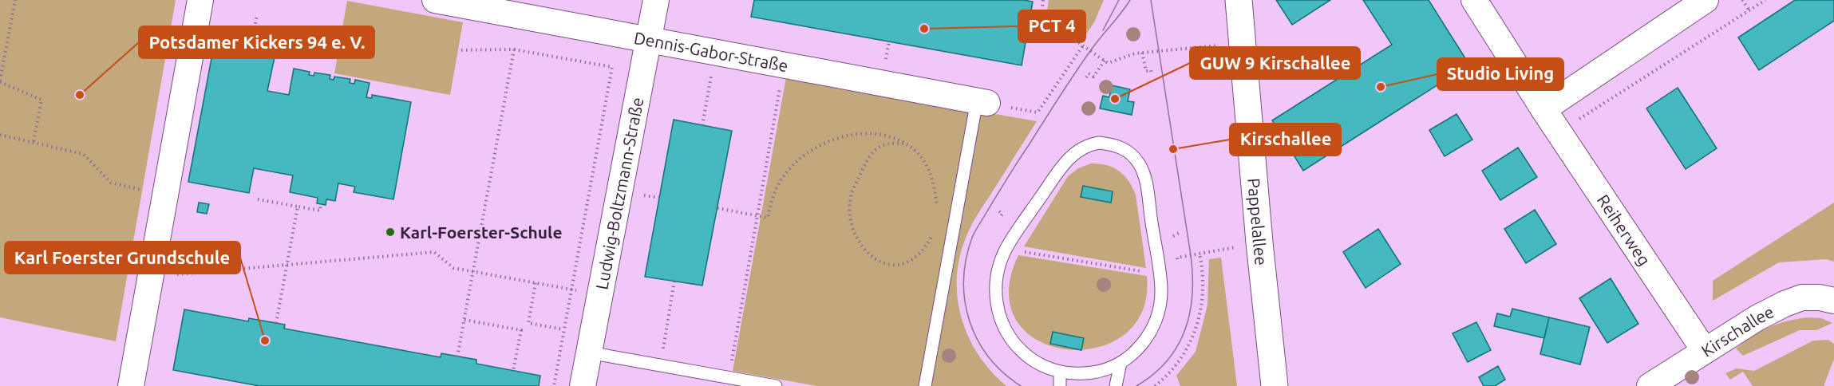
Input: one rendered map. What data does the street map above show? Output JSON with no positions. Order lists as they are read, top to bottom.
{
  "streets": {
    "street": [
      "Dennis-Gabor-Straße",
      "Ludwig-Boltzmann-Straße",
      "Pappelallee",
      "Reiherweg",
      "Kirschallee"
    ]
  },
  "crossings": [
    ["Dennis-Gabor-Straße", "Ludwig-Boltzmann-Straße"],
    ["Reiherweg", "Kirschallee"]
  ],
  "places": [
    "PCT 4",
    "Studio Living",
    "Potsdamer Kickers 94 e. V.",
    "GUW 9 Kirschallee",
    "Kirschallee",
    "Karl-Foerster-Schule",
    "Karl Foerster Grundschule"
  ]
}
